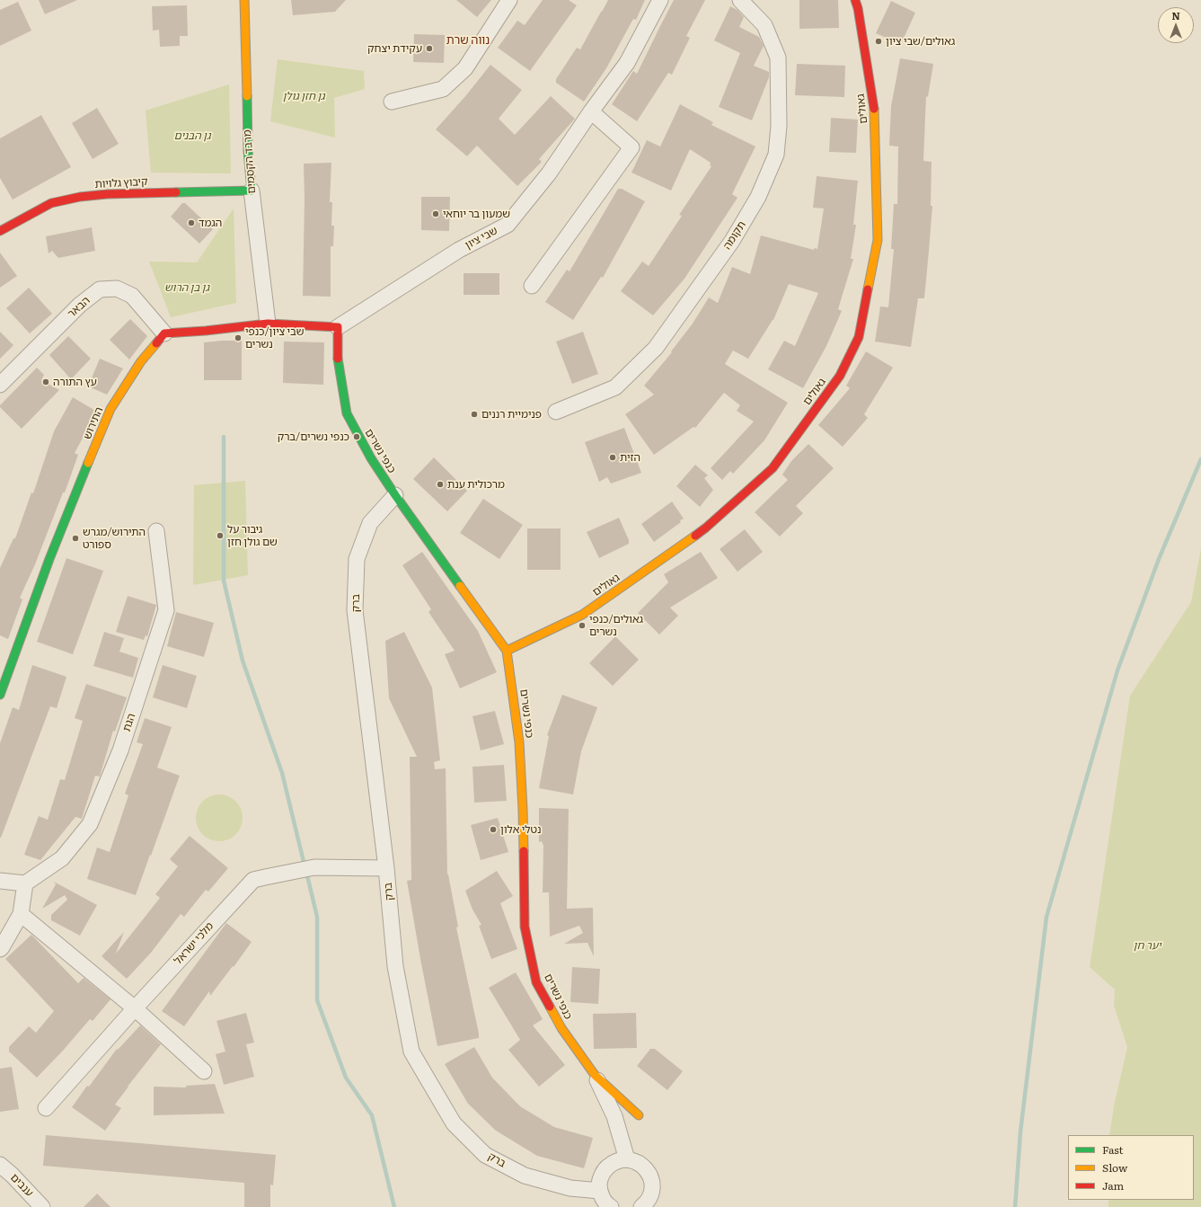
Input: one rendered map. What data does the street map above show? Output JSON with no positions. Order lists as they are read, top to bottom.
{
  "streets": {
    "street": [
      "גאולים",
      "מרבד הקסמים",
      "קיבוץ גלויות",
      "תקומה",
      "שבי ציון",
      "הבאר",
      "התירוש",
      "כנפי נשרים",
      "ברק",
      "הגת",
      "מלכי ישראל",
      "ענבים"
    ]
  },
  "crossings": [
    ["גאולים", "כנפי נשרים"],
    ["מרבד הקסמים", "קיבוץ גלויות"],
    ["שבי ציון", "כנפי נשרים"],
    ["הבאר", "התירוש"],
    ["כנפי נשרים", "ברק"],
    ["ברק", "מלכי ישראל"]
  ],
  "districts": ["נווה שרת"],
  "parks": [
    "גן חזן גולן",
    "גן הבנים",
    "גן בן הרוש",
    "יער חן"
  ],
  "places": [
    "גאולים/שבי ציון",
    "עקידת יצחק",
    "שמעון בר יוחאי",
    "הגמד",
    "שבי ציון/כנפי נשרים",
    "עץ התורה",
    "פנימיית רננים",
    "כנפי נשרים/ברק",
    "הזית",
    "מרכולית ענת",
    "גיבור על שם גולן חזן",
    "התירוש/מגרש ספורט",
    "גאולים/כנפי נשרים",
    "נטלי אלון"
  ],
  "legend": ["Fast", "Slow", "Jam"],
  "north": "top"
}
